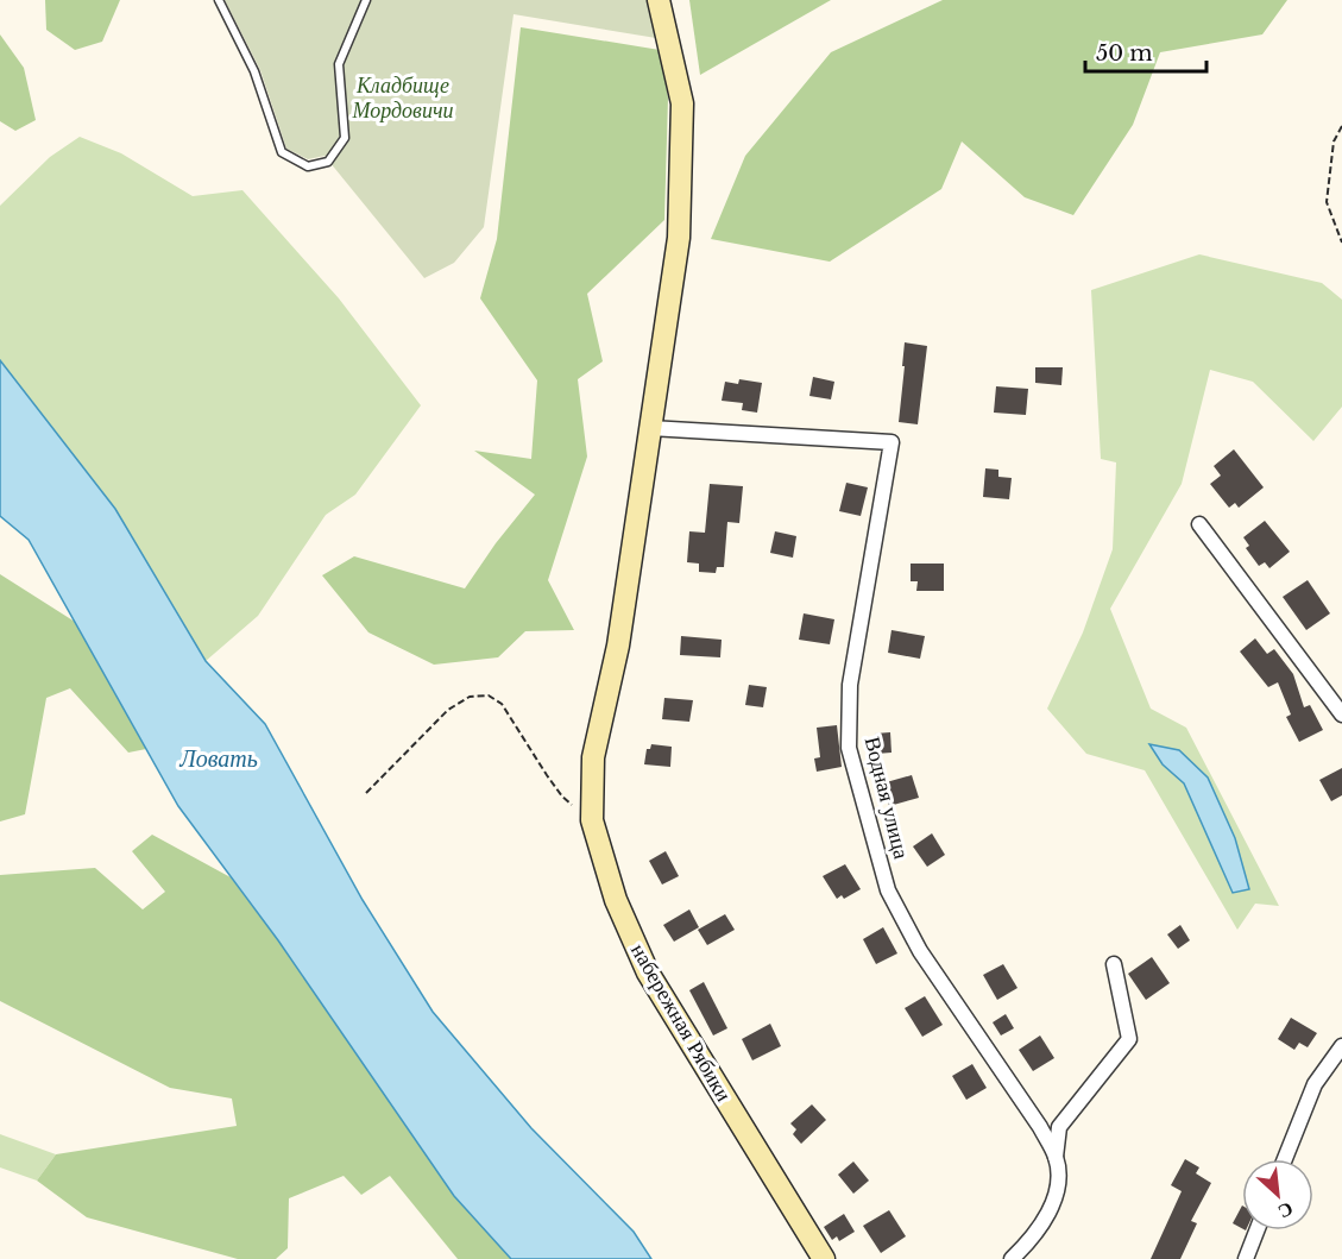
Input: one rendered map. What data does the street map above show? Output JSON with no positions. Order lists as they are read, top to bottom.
{
  "streets": {
    "street": ["Водная улица", "набережная Рябики"]
  },
  "crossings": [
    ["Водная улица", "набережная Рябики"]
  ],
  "water": ["Ловать"],
  "parks": ["Кладбище Мордовичи"],
  "scale_bar": "50 m",
  "north": "bottom right"
}
